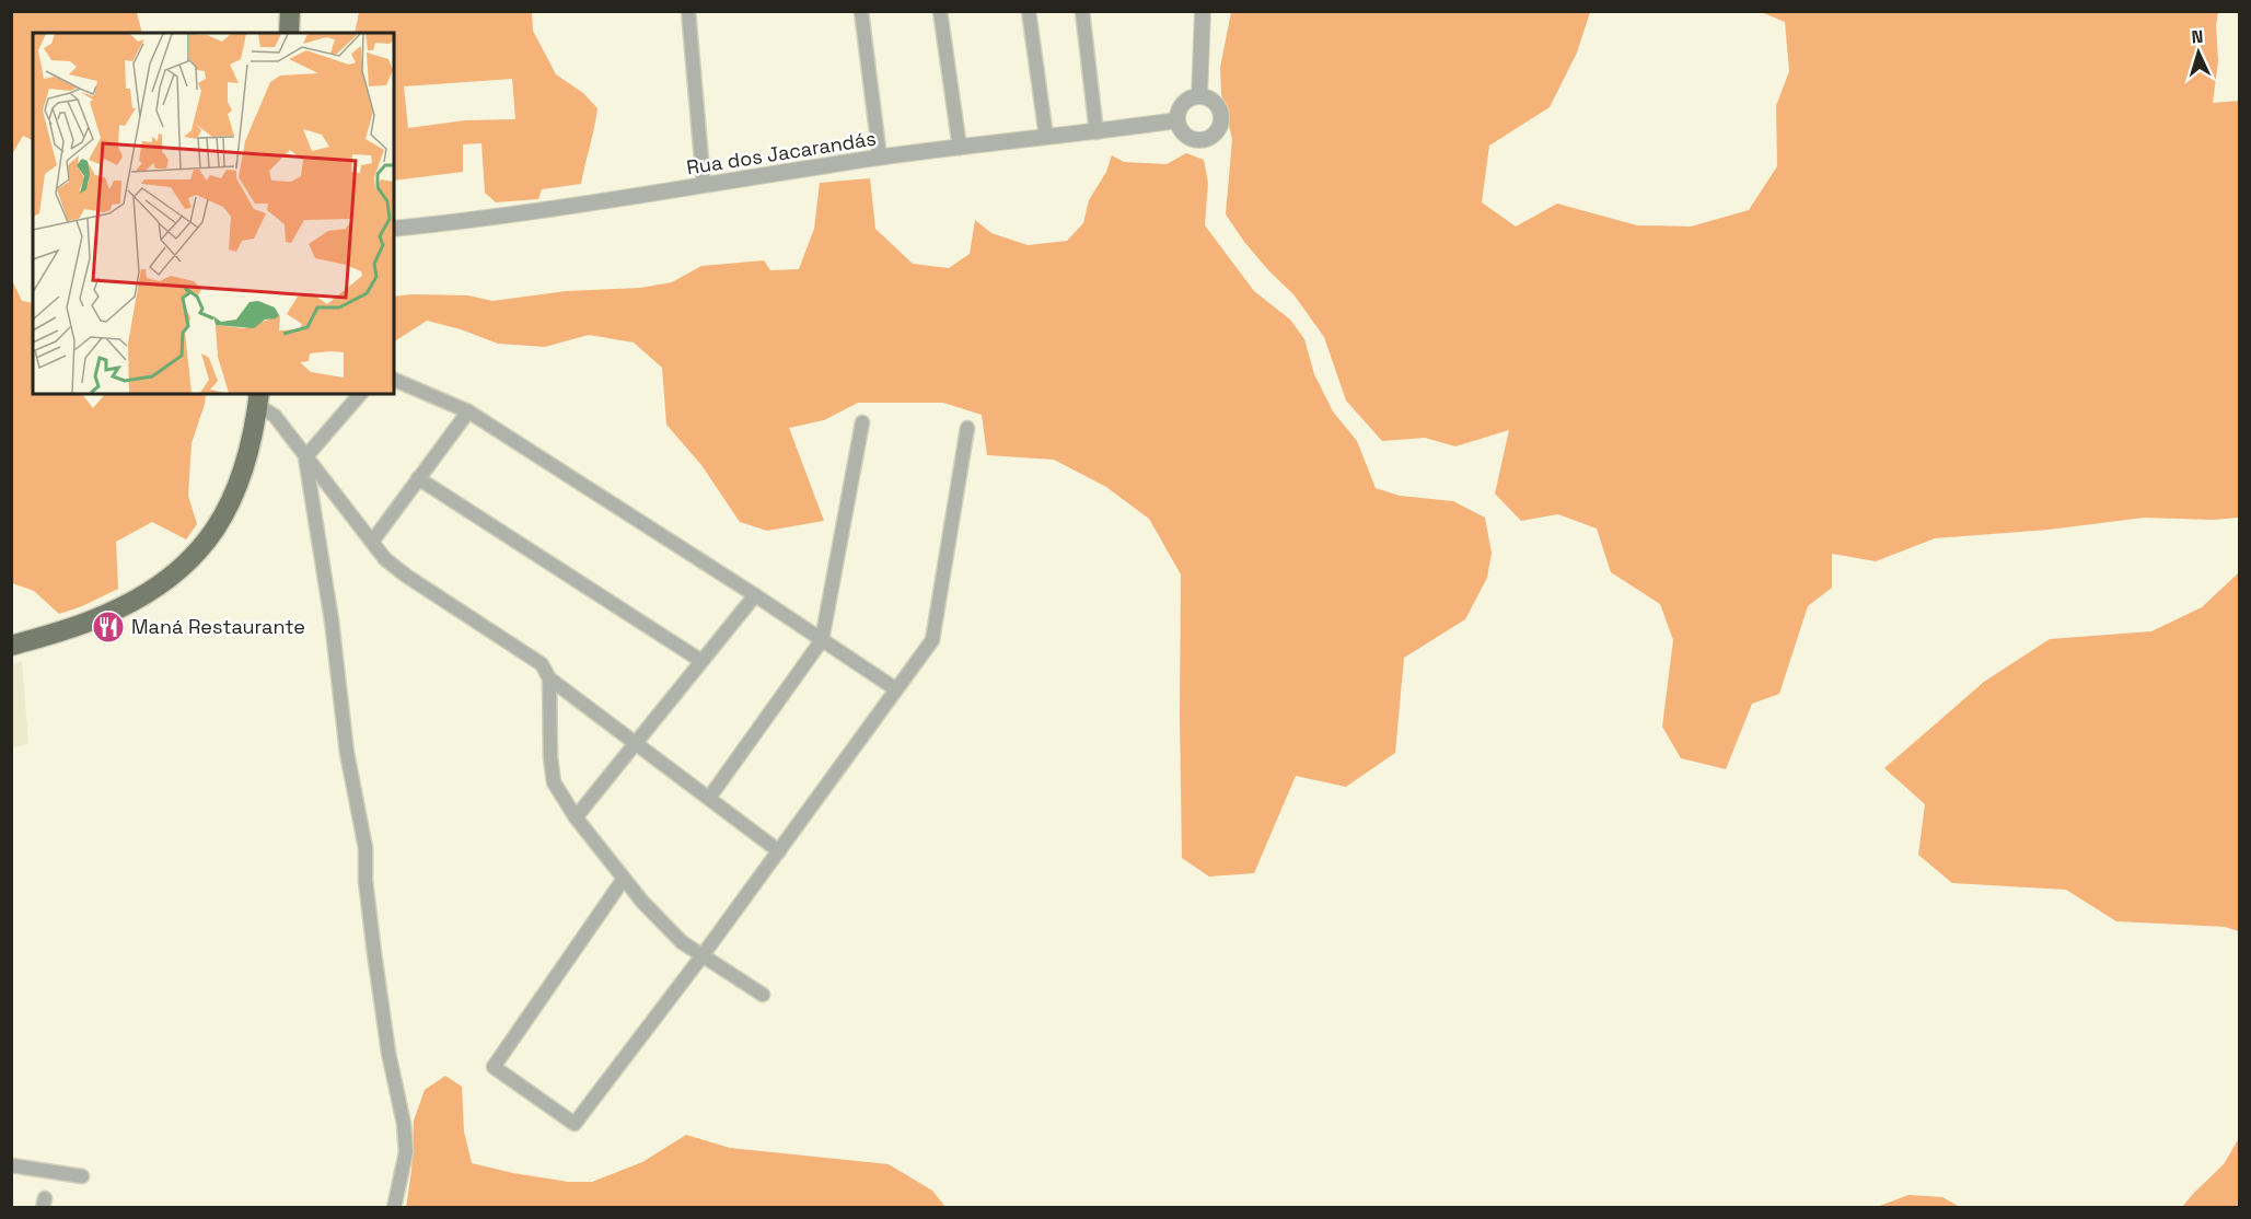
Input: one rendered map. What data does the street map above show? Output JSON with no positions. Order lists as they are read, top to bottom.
{
  "streets": {
    "street": ["Rua dos Jacarandás"]
  },
  "places": {
    "restaurant": ["Maná Restaurante"]
  },
  "north": "top"
}
